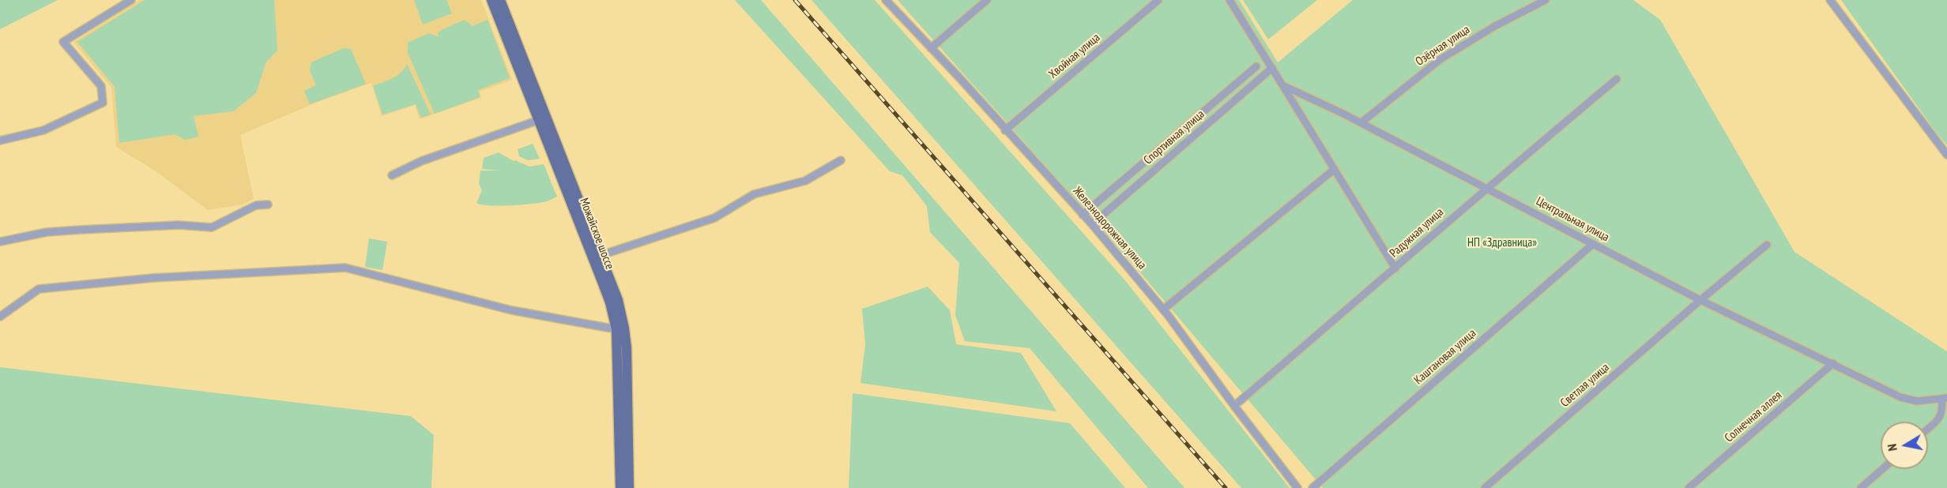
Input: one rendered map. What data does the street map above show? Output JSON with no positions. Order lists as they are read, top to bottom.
{
  "streets": {
    "main road": ["Можайское шоссе"],
    "street": [
      "Озёрная улица",
      "Хвойная улица",
      "Спортивная улица",
      "Центральная улица",
      "Железнодорожная улица",
      "Радужная улица",
      "Каштановая улица",
      "Светлая улица",
      "Солнечная аллея"
    ]
  },
  "crossings": [
    ["Озёрная улица", "Центральная улица"],
    ["Хвойная улица", "Железнодорожная улица"],
    ["Спортивная улица", "Железнодорожная улица"],
    ["Центральная улица", "Радужная улица"],
    ["Центральная улица", "Каштановая улица"],
    ["Центральная улица", "Светлая улица"],
    ["Центральная улица", "Солнечная аллея"],
    ["Железнодорожная улица", "Радужная улица"]
  ],
  "parks": ["НП «Здравница»"],
  "north": "left"
}
